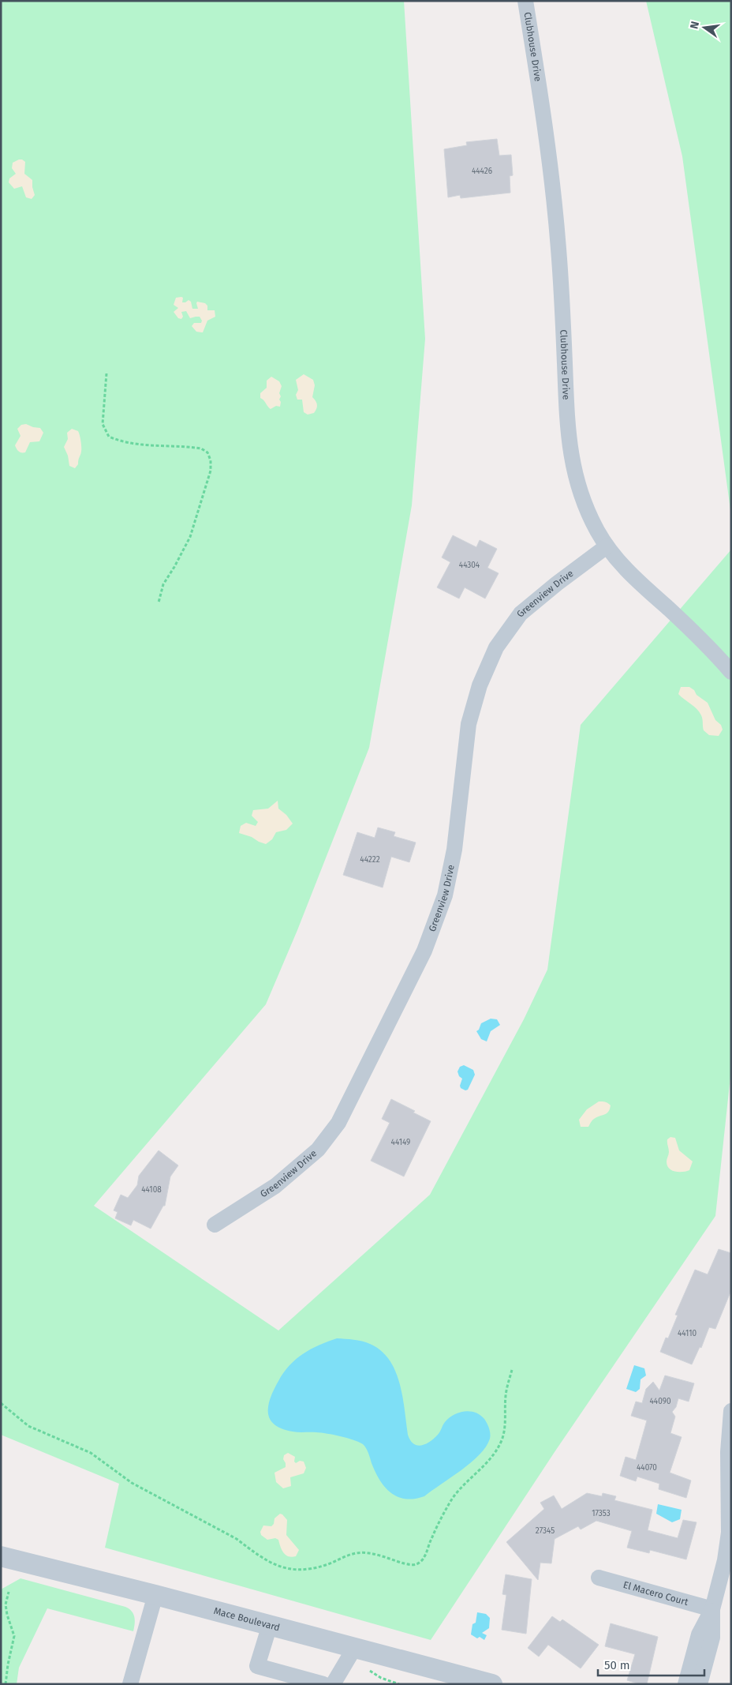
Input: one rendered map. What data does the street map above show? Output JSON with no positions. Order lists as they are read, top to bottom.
{
  "streets": {
    "street": [
      "Clubhouse Drive",
      "Greenview Drive",
      "El Macero Court",
      "Mace Boulevard"
    ]
  },
  "crossings": [
    ["Clubhouse Drive", "Greenview Drive"]
  ],
  "house_numbers": [
    "44426",
    "44304",
    "44222",
    "44149",
    "44108",
    "44110",
    "44090",
    "44070",
    "17353",
    "27345"
  ],
  "scale_bar": "50 m",
  "north": "left"
}
